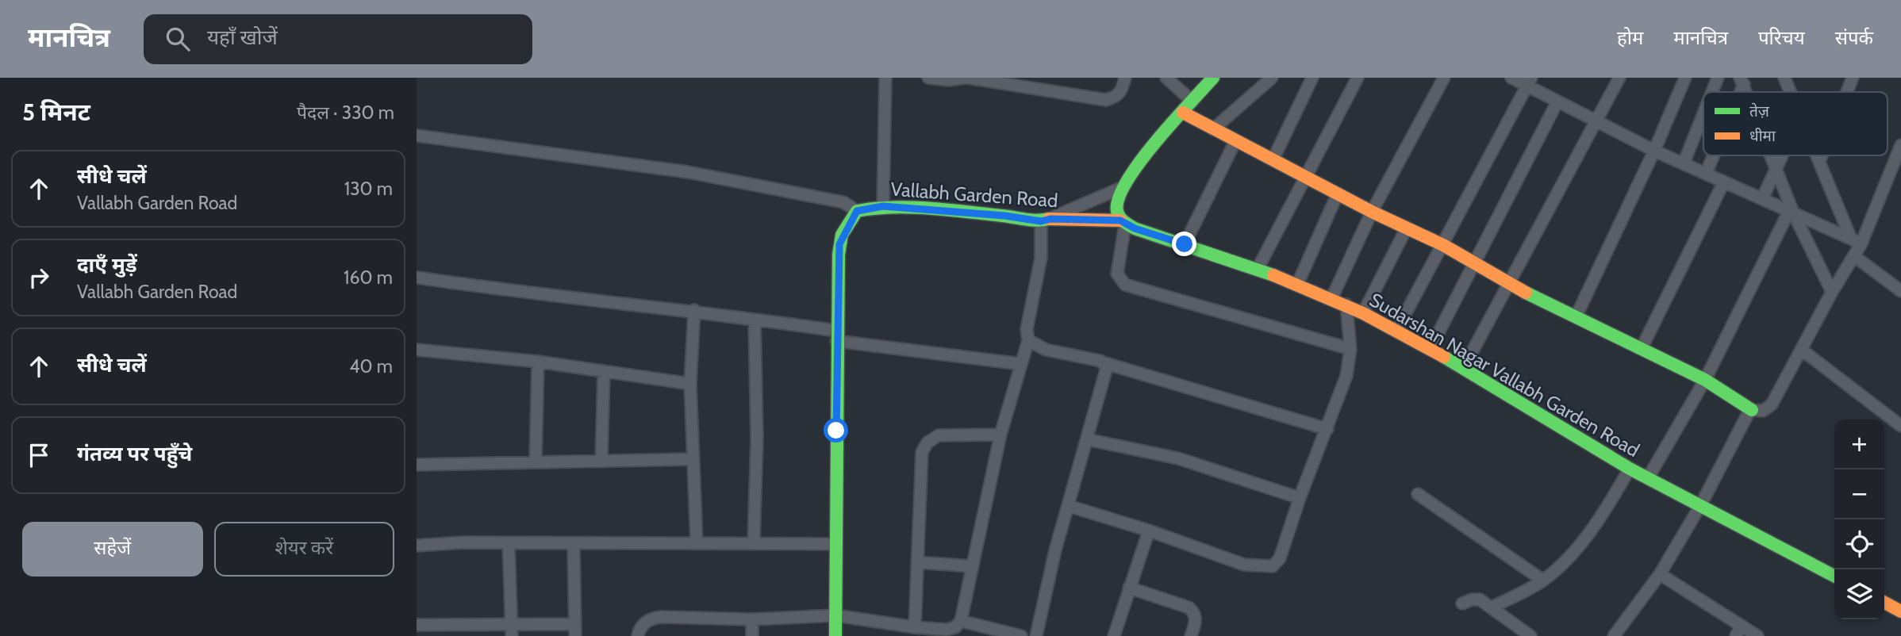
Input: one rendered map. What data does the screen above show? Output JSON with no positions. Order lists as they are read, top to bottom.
{
  "streets": {
    "street": ["Vallabh Garden Road", "Sudarshan Nagar Vallabh Garden Road"]
  },
  "crossings": [
    ["Vallabh Garden Road", "Sudarshan Nagar Vallabh Garden Road"]
  ],
  "legend": ["तेज़", "धीमा"],
  "page": {
    "header": "मानचित्र",
    "search": "यहाँ खोजें",
    "nav": [
      "होम",
      "मानचित्र",
      "परिचय",
      "संपर्क"
    ],
    "heading": ["5 मिनट", "पैदल · 330 m"],
    "list": [
      ["सीधे चलें", "Vallabh Garden Road", "130 m"],
      ["दाएँ मुड़ें", "Vallabh Garden Road", "160 m"],
      ["सीधे चलें", "40 m"],
      "गंतव्य पर पहुँचे"
    ],
    "map_buttons": ["+", "−"],
    "buttons": ["सहेजें", "शेयर करें"]
  }
}
